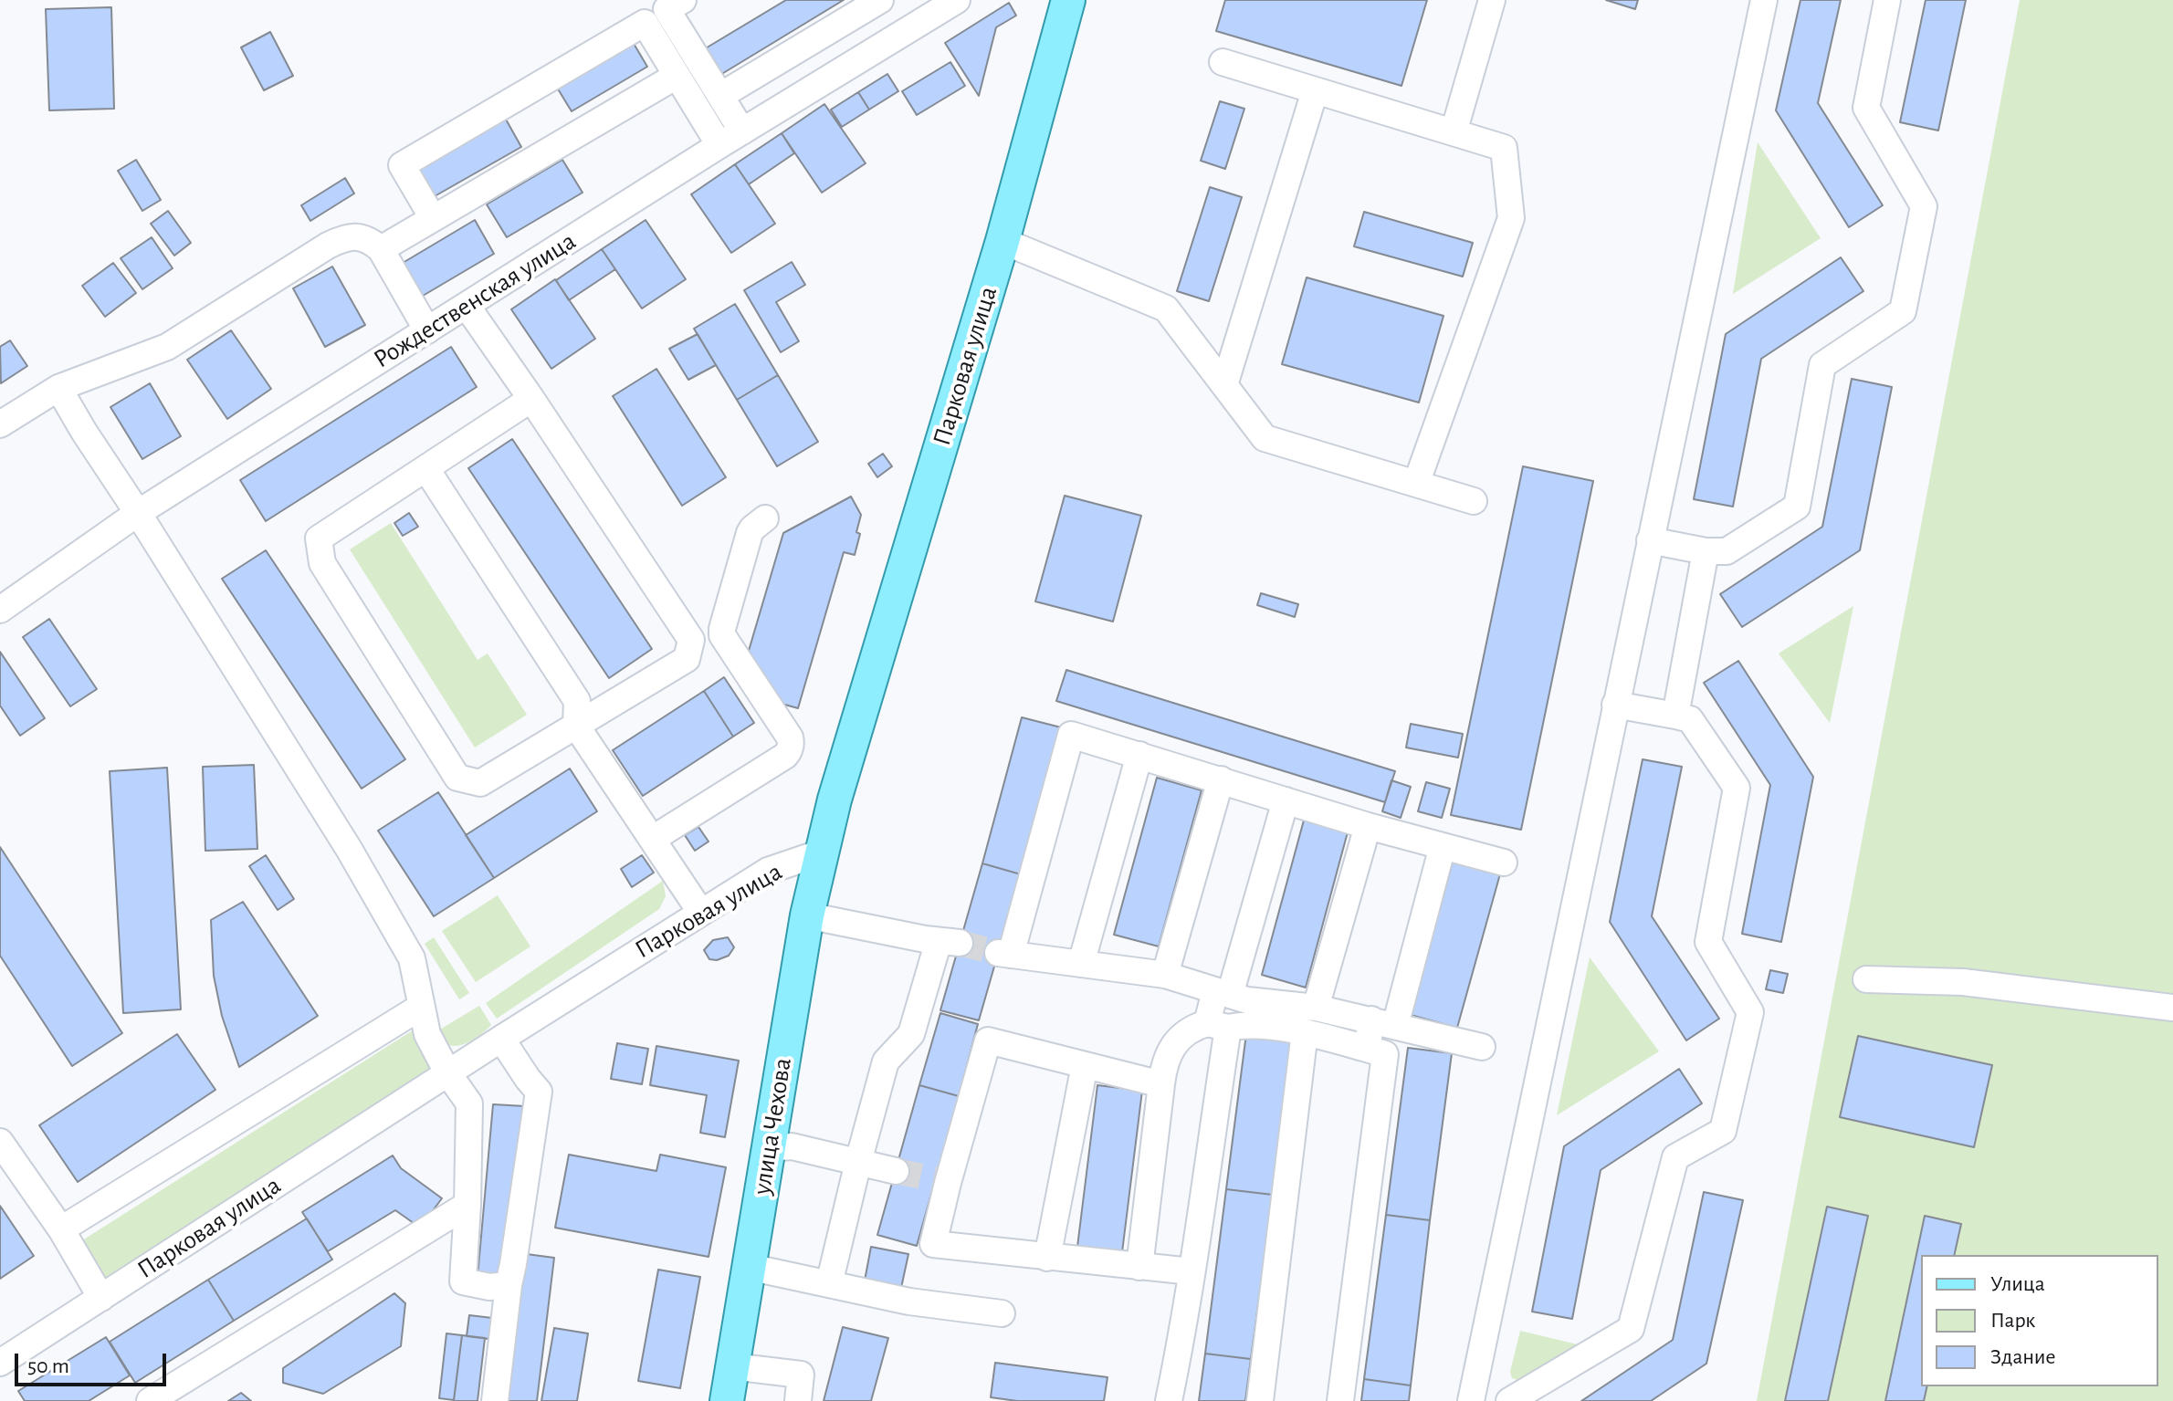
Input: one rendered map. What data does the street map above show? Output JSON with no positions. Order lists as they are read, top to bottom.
{
  "streets": {
    "main road": ["Парковая улица", "улица Чехова"],
    "street": ["Рождественская улица"]
  },
  "crossings": [
    ["Парковая улица", "улица Чехова"]
  ],
  "legend": ["Улица", "Парк", "Здание"],
  "scale_bar": "50 m"
}
